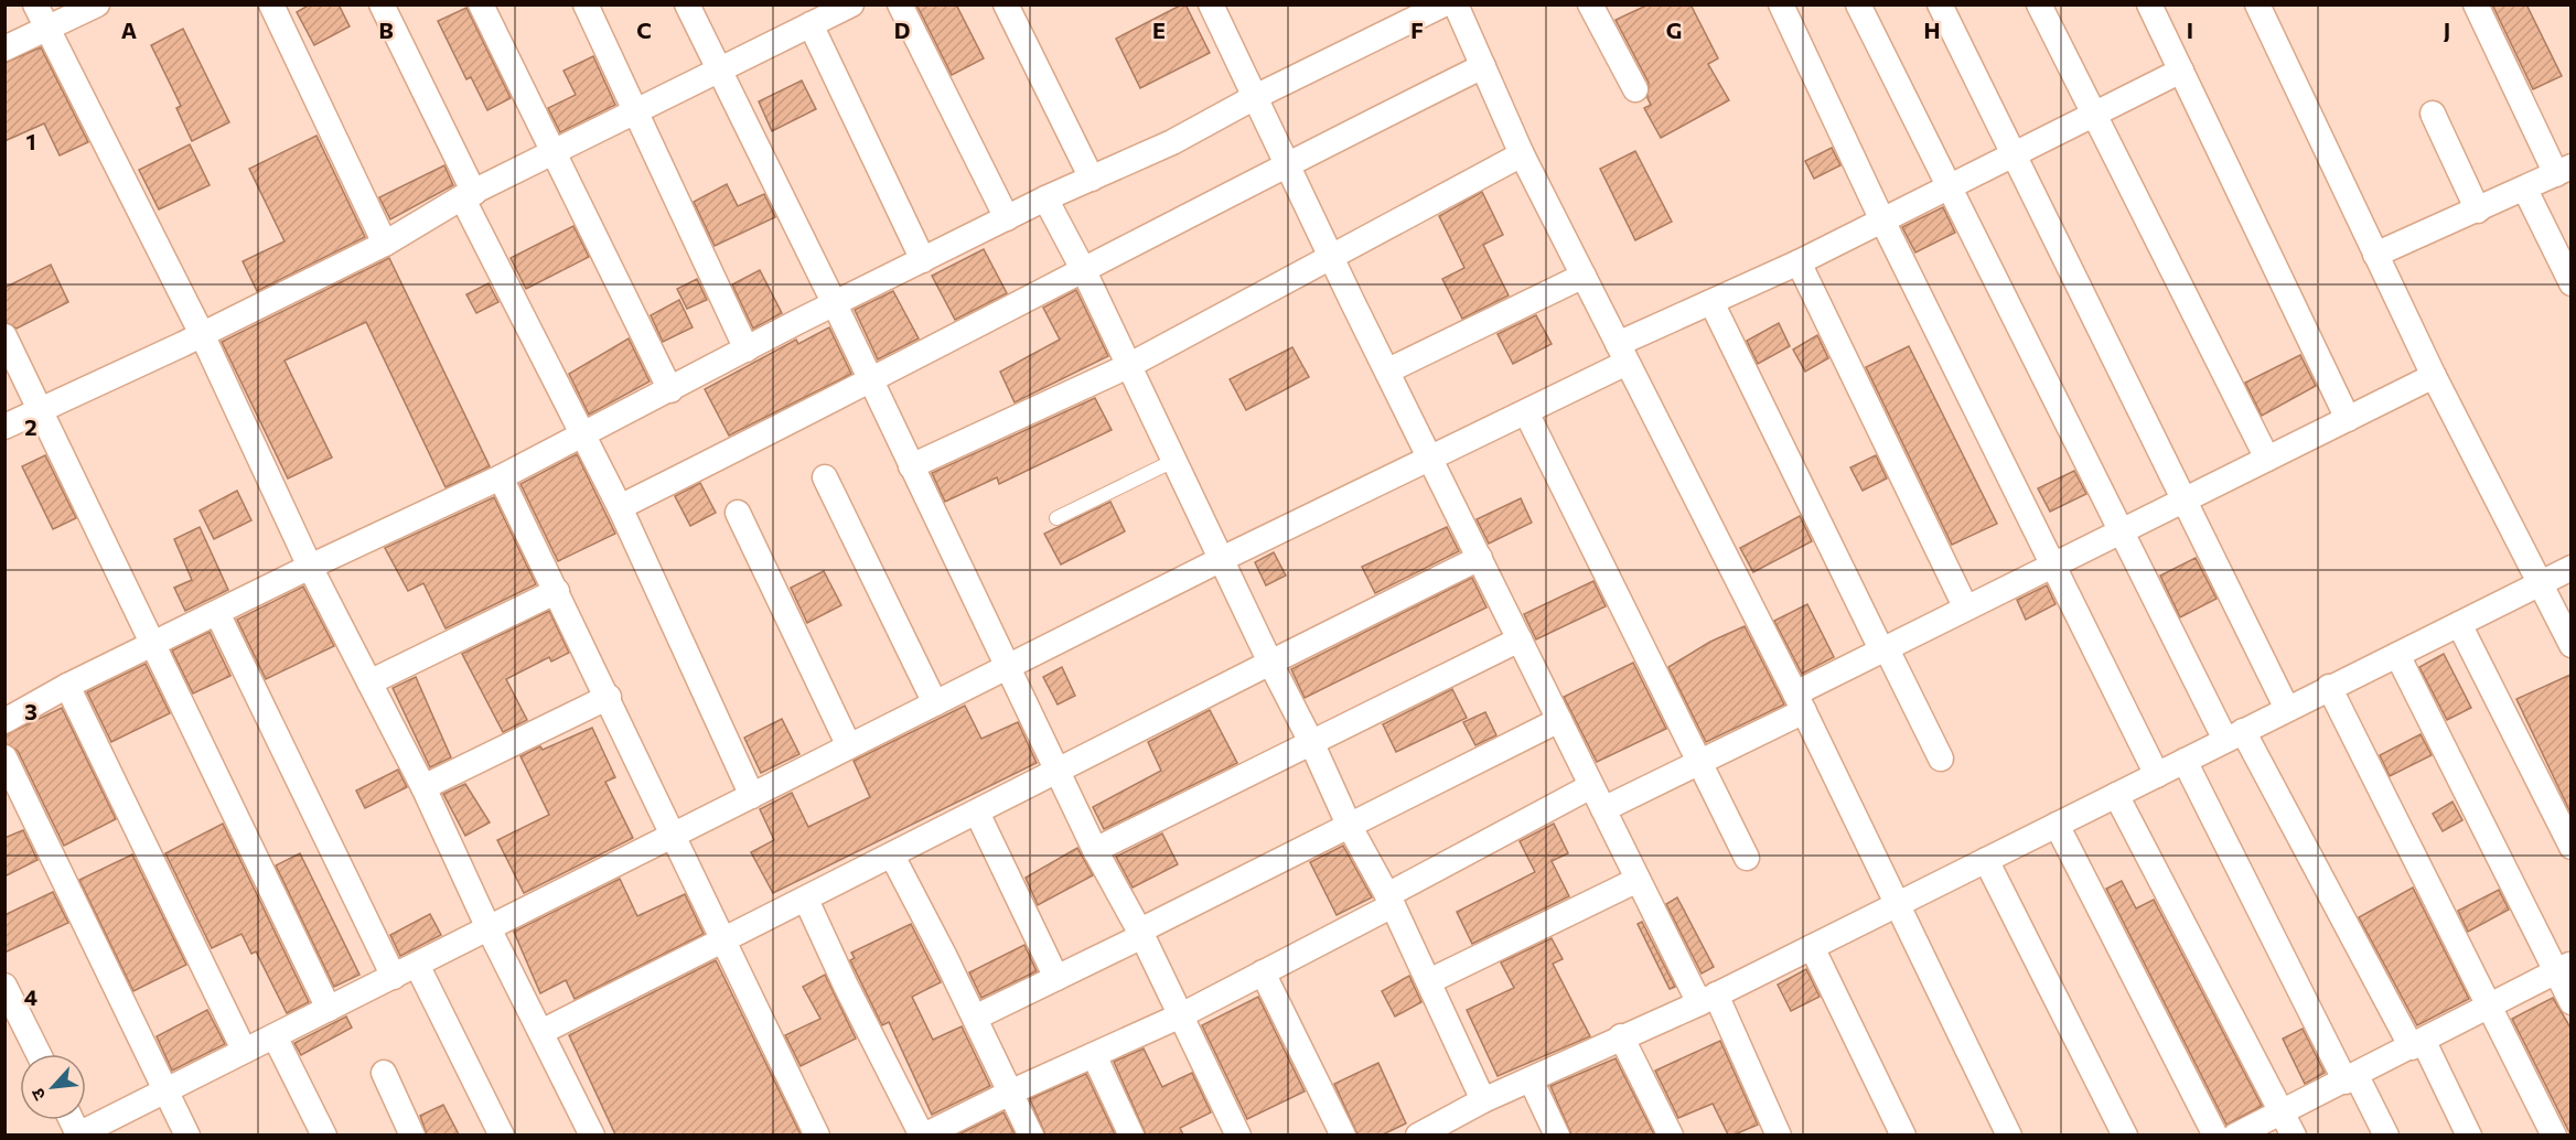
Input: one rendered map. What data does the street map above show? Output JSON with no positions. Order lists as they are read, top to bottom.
{
  "north": "bottom left",
  "grid": {
    "columns": [
      "A",
      "B",
      "C",
      "D",
      "E",
      "F",
      "G",
      "H",
      "I",
      "J"
    ],
    "rows": [
      "1",
      "2",
      "3",
      "4"
    ]
  }
}
